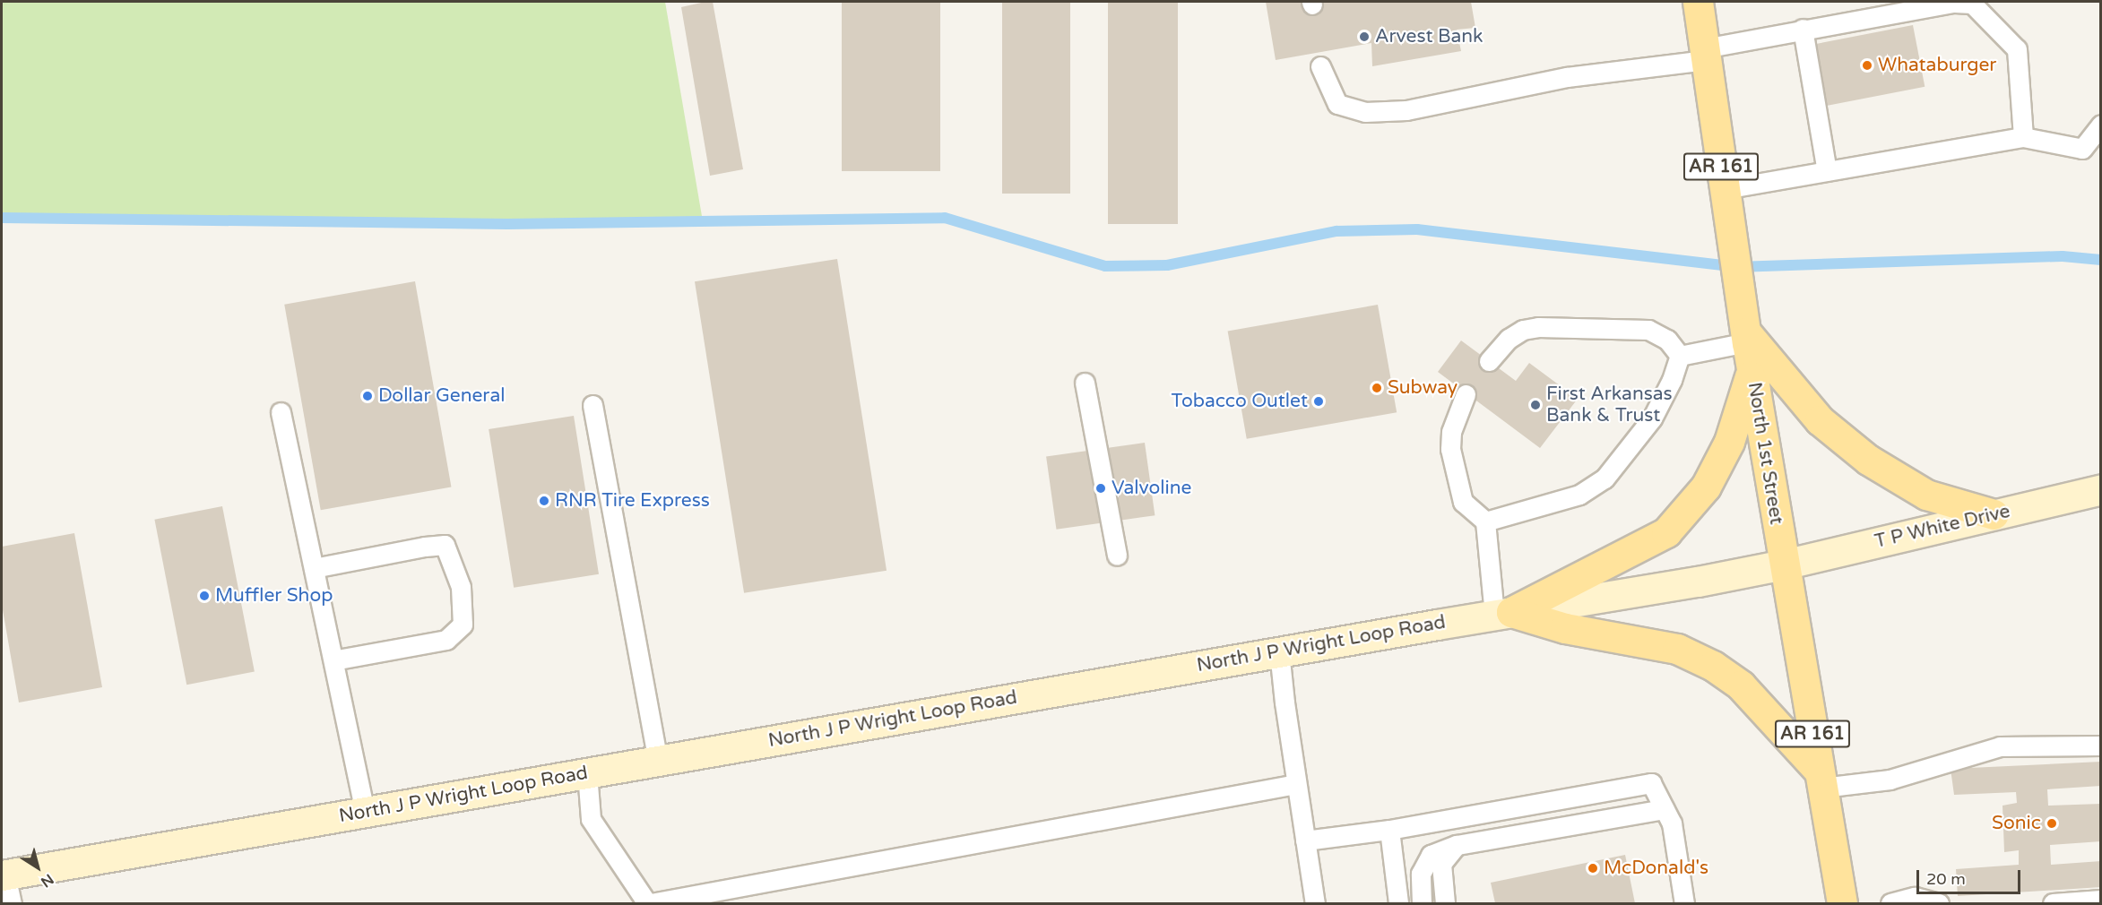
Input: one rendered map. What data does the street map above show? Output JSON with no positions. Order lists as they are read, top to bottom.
{
  "streets": {
    "main road": [
      "AR 161",
      "North 1st Street",
      "T P White Drive",
      "North J P Wright Loop Road"
    ]
  },
  "crossings": [
    ["North 1st Street", "T P White Drive"],
    ["North 1st Street", "North J P Wright Loop Road"],
    ["T P White Drive", "North J P Wright Loop Road"]
  ],
  "places": [
    "Arvest Bank",
    "Whataburger",
    "Subway",
    "Dollar General",
    "Tobacco Outlet",
    "First Arkansas Bank & Trust",
    "Valvoline",
    "RNR Tire Express",
    "Muffler Shop",
    "Sonic",
    "McDonald's"
  ],
  "scale_bar": "20 m",
  "north": "bottom right"
}
